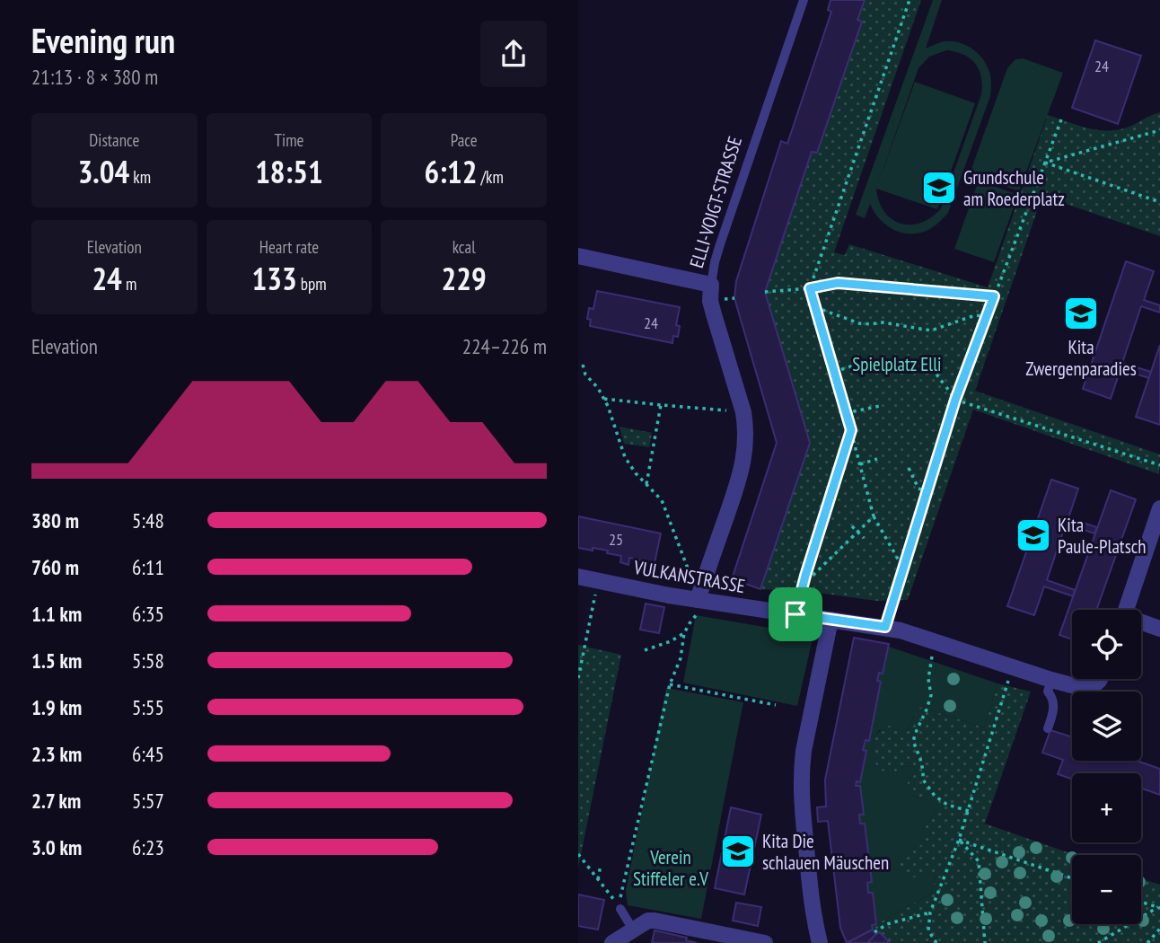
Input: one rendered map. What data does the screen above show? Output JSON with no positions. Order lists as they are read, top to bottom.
{
  "streets": {
    "street": ["ELLI-VOIGT-STRASSE", "VULKANSTRASSE"]
  },
  "crossings": [
    ["ELLI-VOIGT-STRASSE", "VULKANSTRASSE"]
  ],
  "parks": ["Spielplatz Elli", "Verein Stiffeler e.V"],
  "places": {
    "school or university": [
      "Grundschule am Roederplatz",
      "Kita Zwergenparadies",
      "Kita Paule-Platsch",
      "Kita Die schlauen Mäuschen"
    ]
  },
  "house_numbers": ["24", "24", "25"],
  "page": {
    "heading": ["Evening run", "21:13 · 8 × 380 m"],
    "stats": [
      ["Distance", "3.04 km"],
      ["Time", "18:51"],
      ["Pace", "6:12 /km"],
      ["Elevation", "24 m"],
      ["Heart rate", "133 bpm"],
      ["kcal", "229"]
    ],
    "chart": ["Elevation", "224–226 m"],
    "list": [
      {
        "name": "380 m",
        "note": "5:48"
      },
      {
        "name": "760 m",
        "note": "6:11"
      },
      {
        "name": "1.1 km",
        "note": "6:35"
      },
      {
        "name": "1.5 km",
        "note": "5:58"
      },
      {
        "name": "1.9 km",
        "note": "5:55"
      },
      {
        "name": "2.3 km",
        "note": "6:45"
      },
      {
        "name": "2.7 km",
        "note": "5:57"
      },
      {
        "name": "3.0 km",
        "note": "6:23"
      }
    ],
    "map_buttons": ["+", "−"]
  }
}
